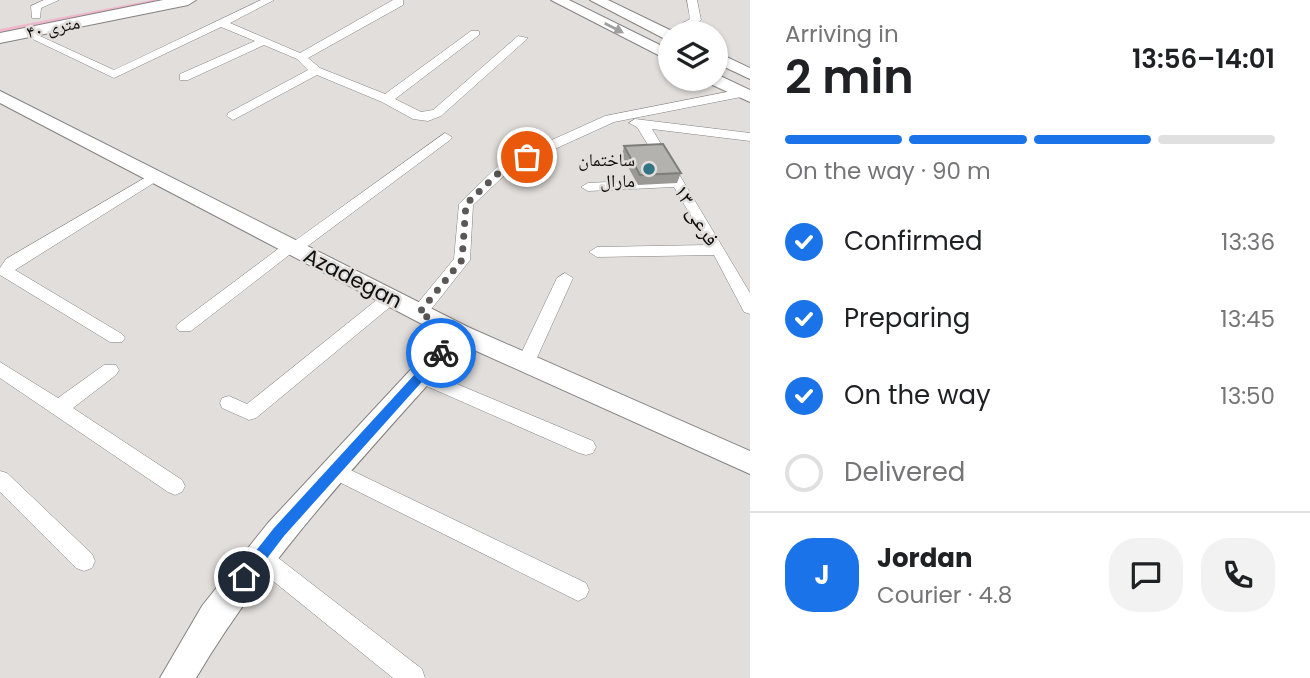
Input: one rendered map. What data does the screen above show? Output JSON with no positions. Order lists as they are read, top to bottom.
{
  "streets": {
    "main road": ["۴۰ متری", "Azadegan"],
    "street": ["فرعی ۱۳"]
  },
  "places": ["ساختمان مارال"],
  "page": {
    "heading": ["2 min", "Arriving in", "13:56–14:01"],
    "panel": ["Jordan", "Courier · 4.8"],
    "bar": "On the way · 90 m",
    "list": [
      ["Confirmed", "13:36"],
      ["Preparing", "13:45"],
      ["On the way", "13:50"],
      "Delivered"
    ],
    "round": "J"
  }
}
